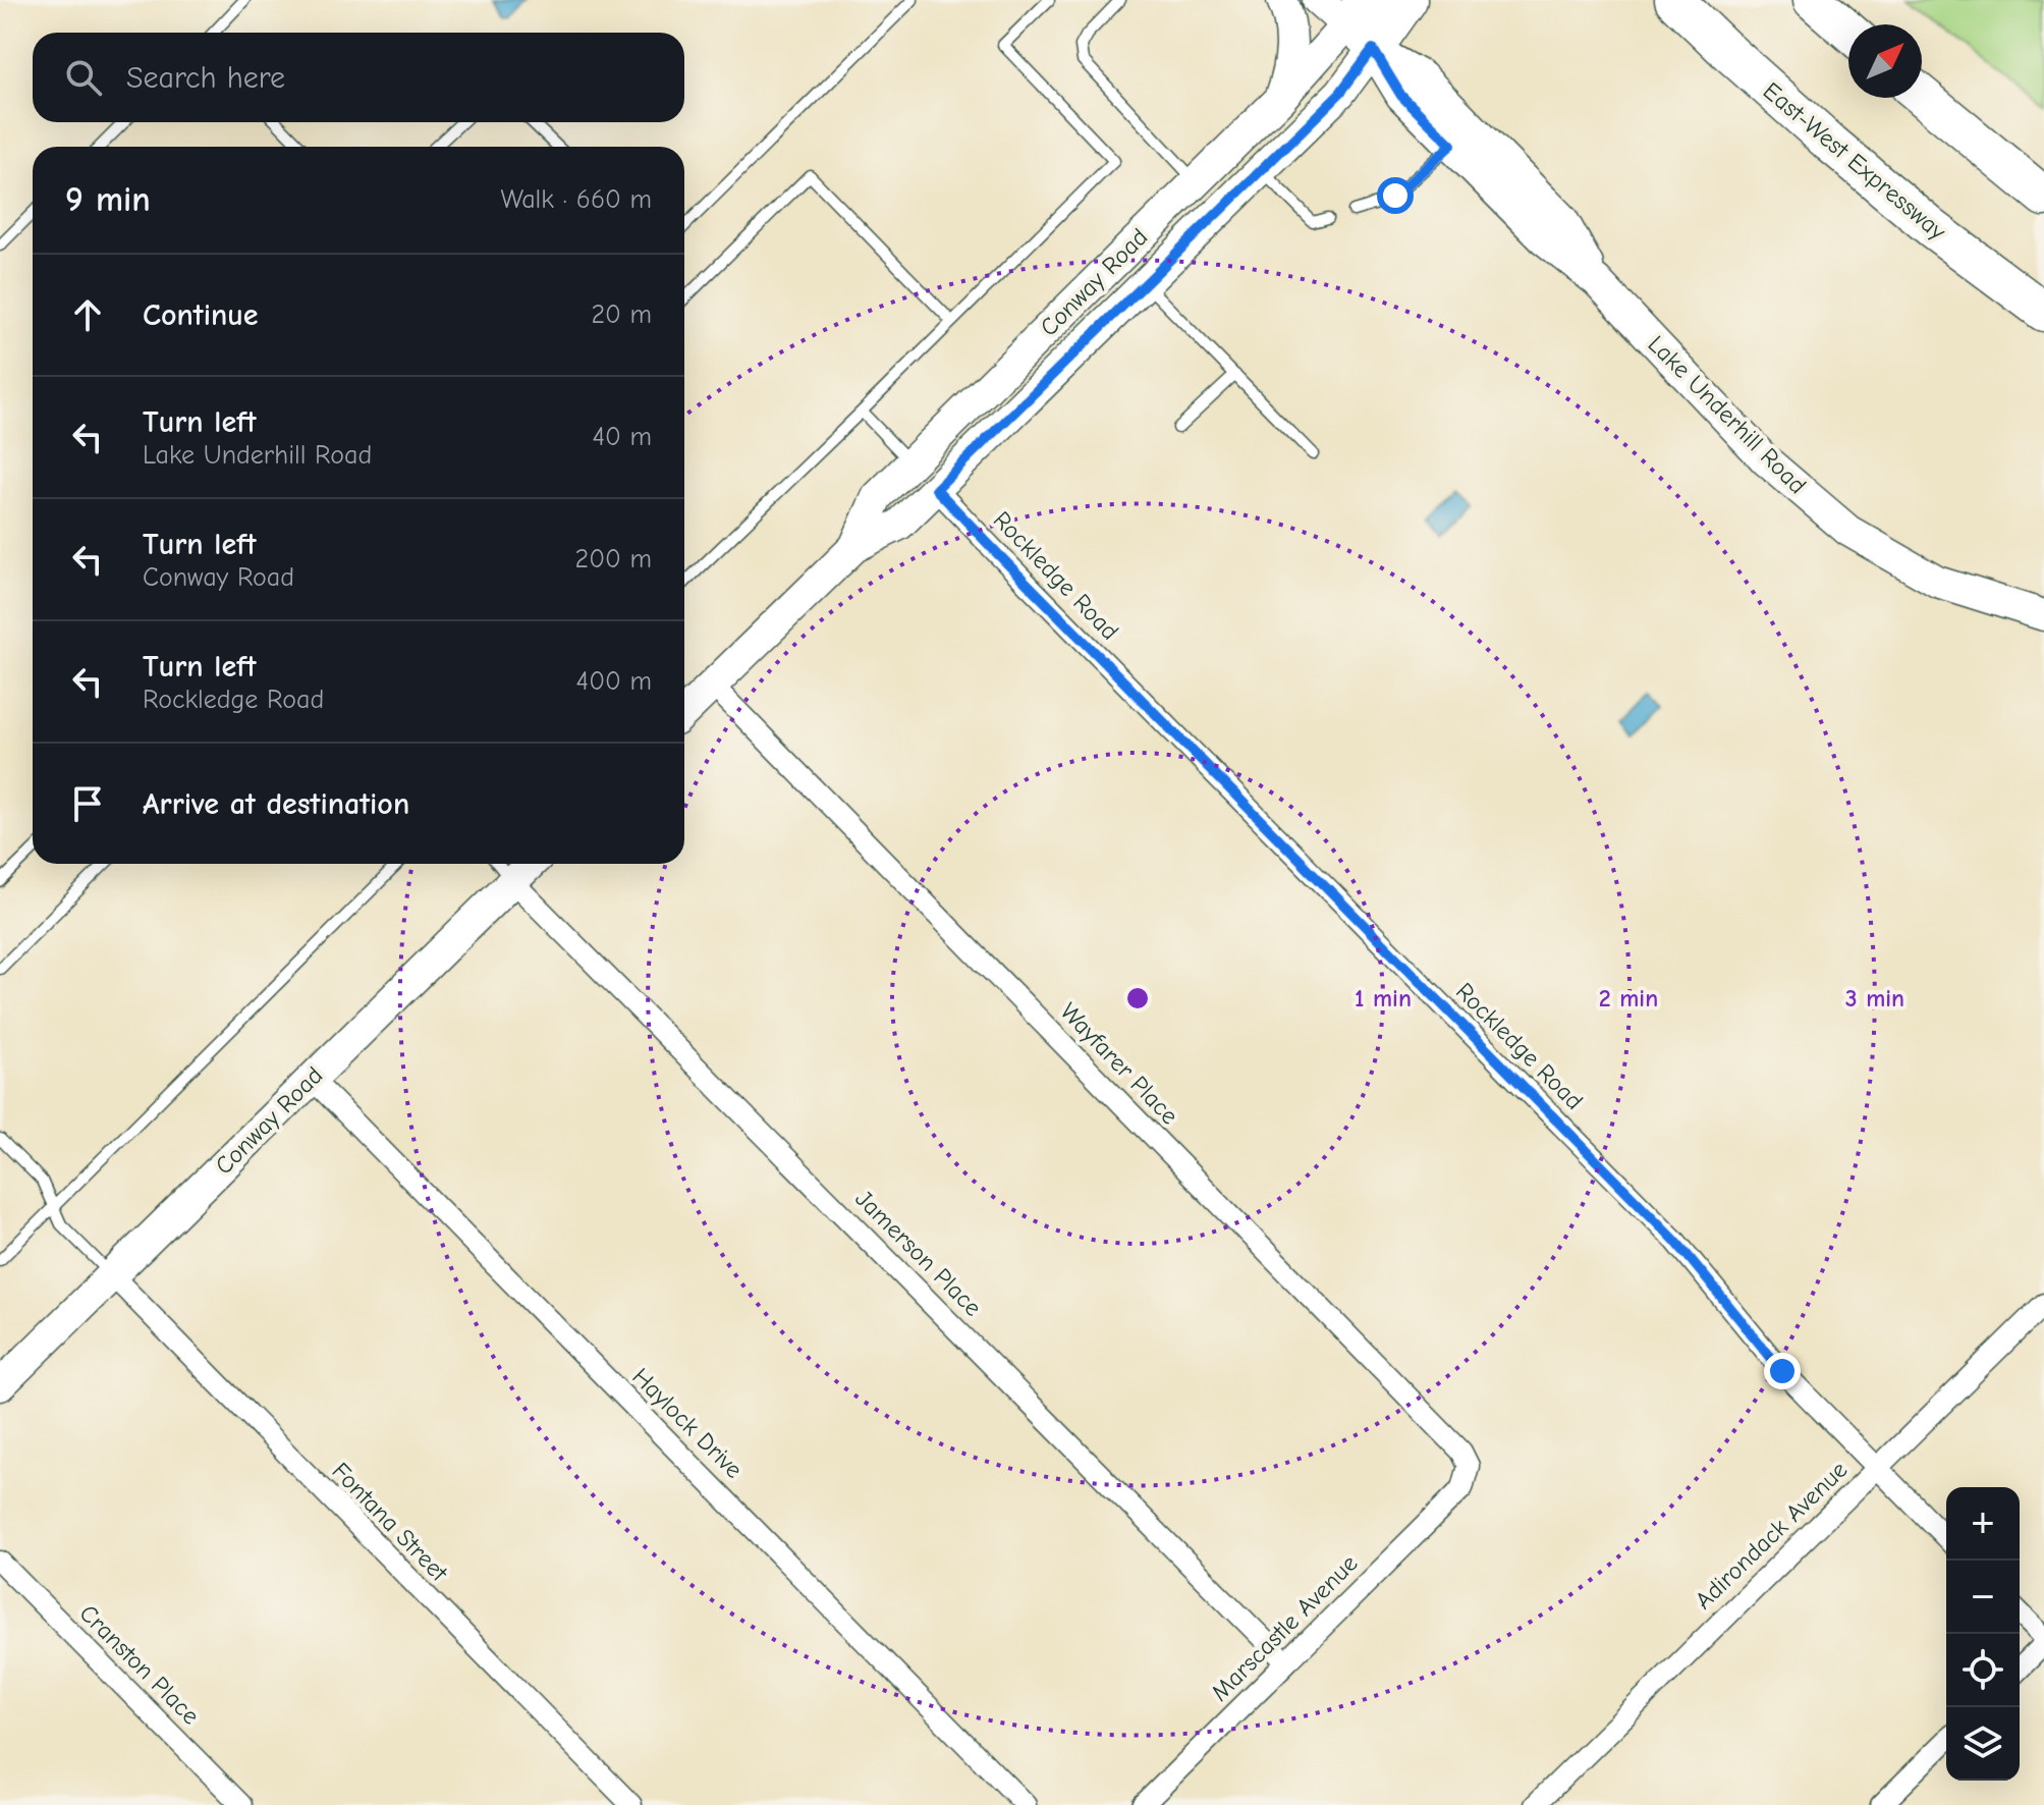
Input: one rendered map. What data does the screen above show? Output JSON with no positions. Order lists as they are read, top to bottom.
{
  "streets": {
    "highway": ["East-West Expressway"],
    "main road": ["Conway Road", "Lake Underhill Road"],
    "street": [
      "Rockledge Road",
      "Wayfarer Place",
      "Jamerson Place",
      "Haylock Drive",
      "Fontana Street",
      "Adirondack Avenue",
      "Marscastle Avenue",
      "Cranston Place"
    ]
  },
  "crossings": [
    ["Conway Road", "Lake Underhill Road"],
    ["Conway Road", "Rockledge Road"],
    ["Conway Road", "Wayfarer Place"],
    ["Conway Road", "Jamerson Place"],
    ["Conway Road", "Haylock Drive"],
    ["Conway Road", "Fontana Street"],
    ["Rockledge Road", "Adirondack Avenue"],
    ["Wayfarer Place", "Marscastle Avenue"],
    ["Jamerson Place", "Marscastle Avenue"]
  ],
  "north": "top right",
  "page": {
    "search": "Search here",
    "heading": ["9 min", "Walk · 660 m"],
    "list": [
      ["Continue", "20 m"],
      ["Turn left", "Lake Underhill Road", "40 m"],
      ["Turn left", "Conway Road", "200 m"],
      ["Turn left", "Rockledge Road", "400 m"],
      "Arrive at destination"
    ],
    "map_buttons": ["+", "−"]
  },
  "rings": ["1 min", "2 min", "3 min"]
}
